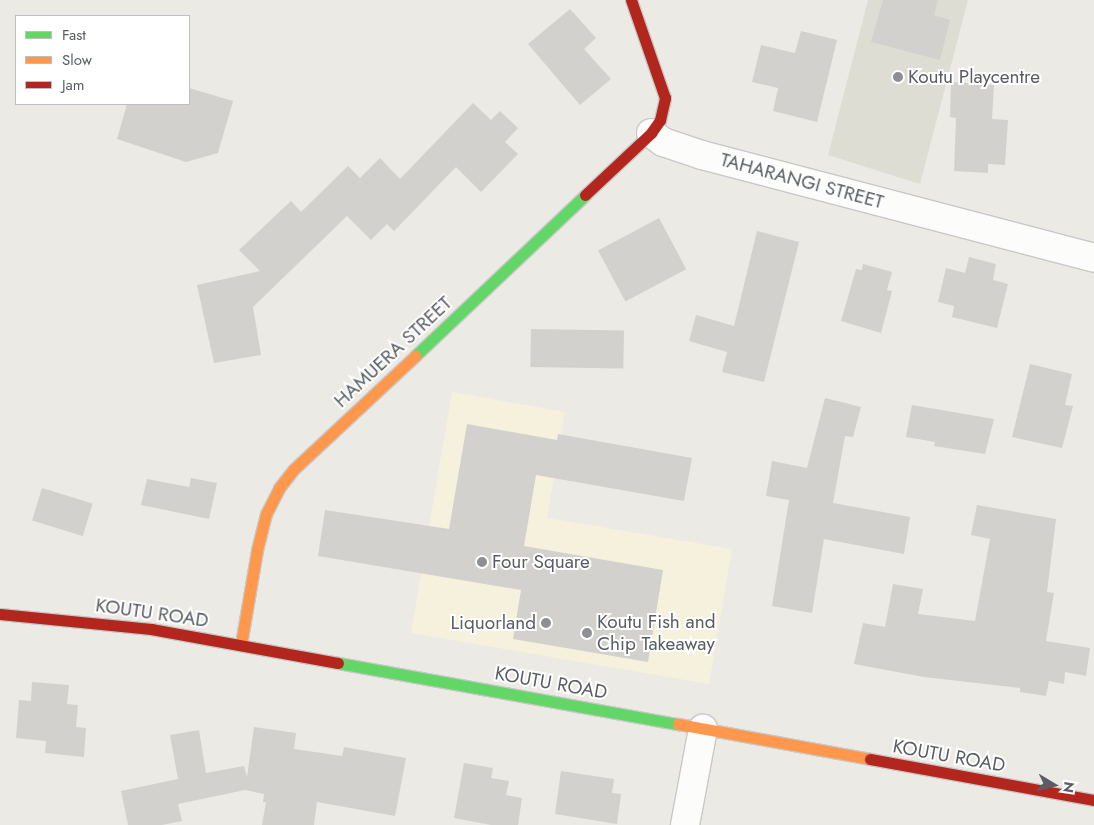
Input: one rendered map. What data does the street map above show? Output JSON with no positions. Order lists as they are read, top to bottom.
{
  "streets": {
    "street": ["TAHARANGI STREET", "HAMUERA STREET", "KOUTU ROAD"]
  },
  "crossings": [
    ["TAHARANGI STREET", "HAMUERA STREET"],
    ["HAMUERA STREET", "KOUTU ROAD"]
  ],
  "places": [
    "Koutu Playcentre",
    "Four Square",
    "Liquorland",
    "Koutu Fish and Chip Takeaway"
  ],
  "legend": ["Fast", "Slow", "Jam"],
  "north": "right"
}
